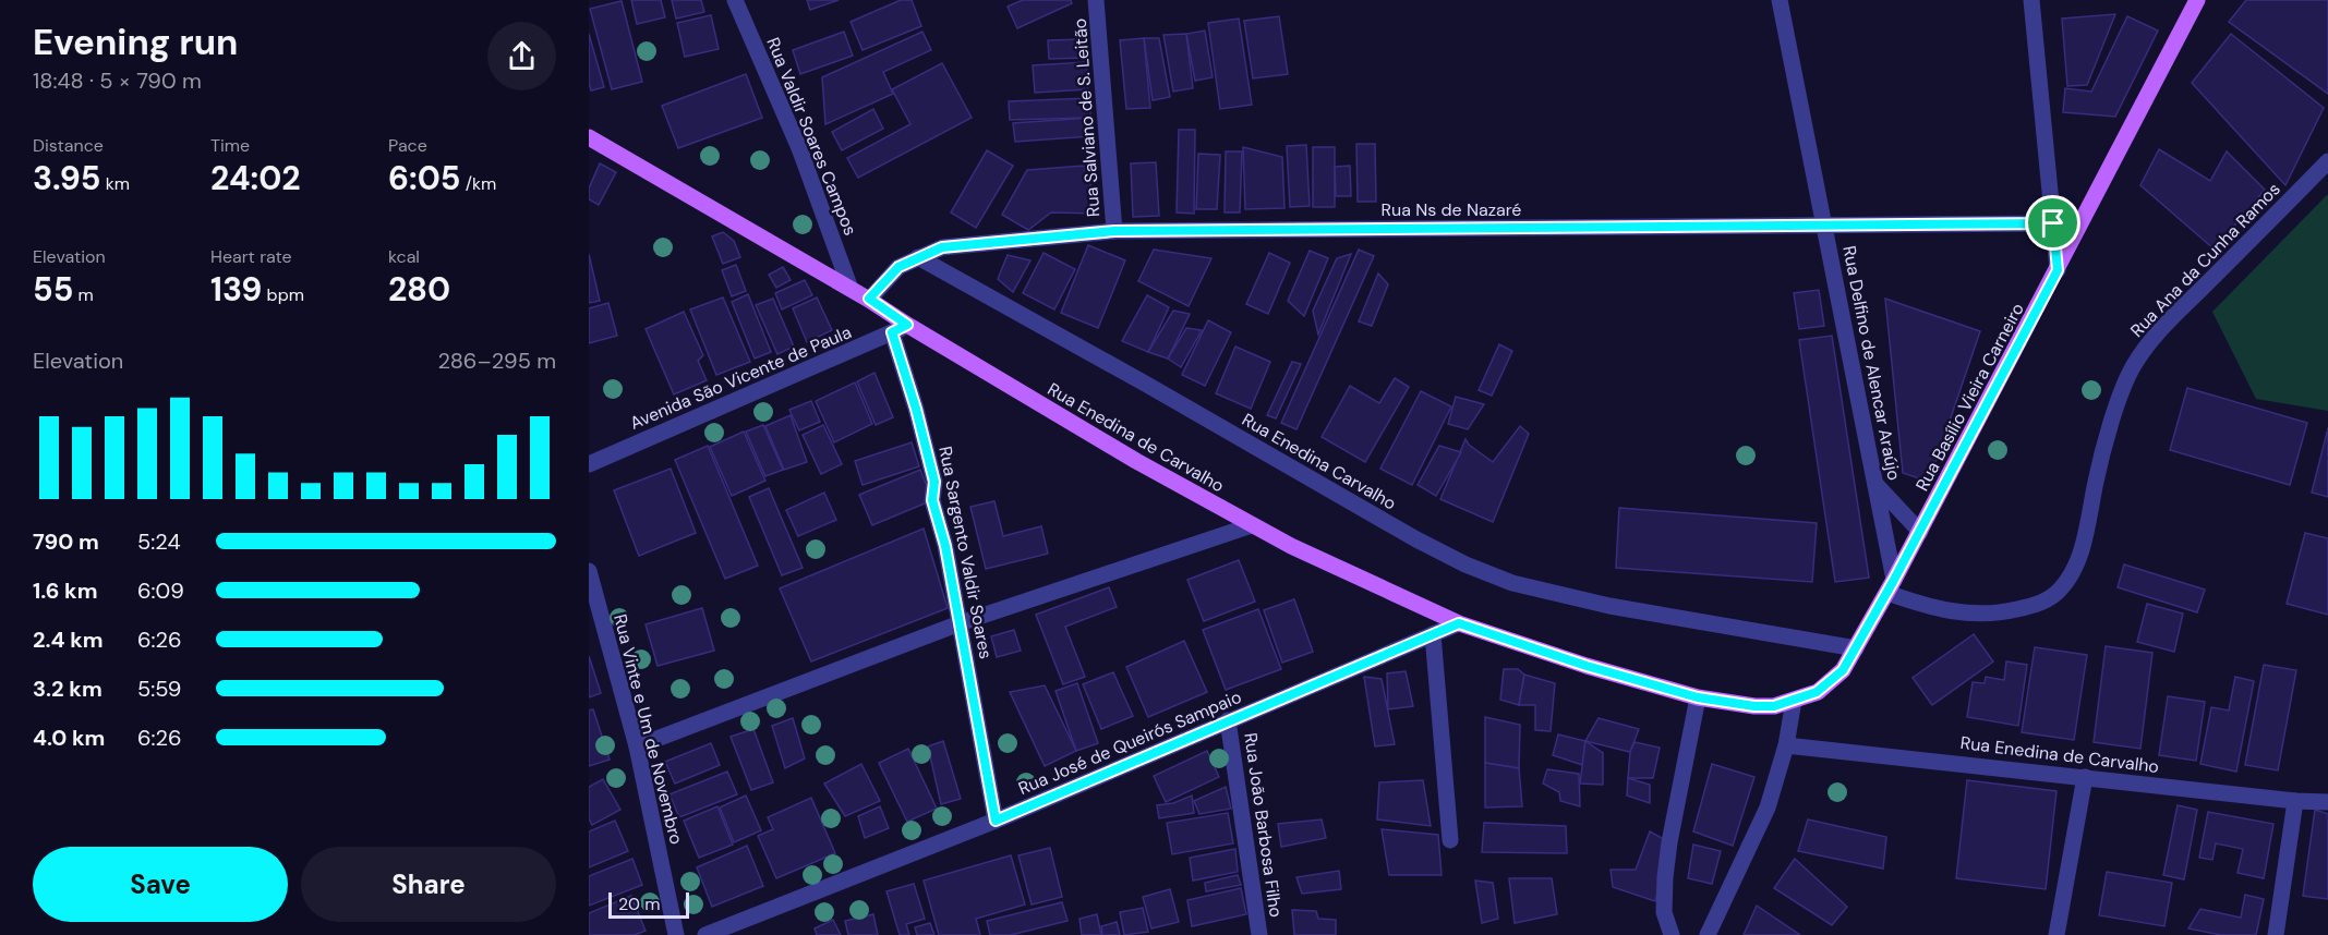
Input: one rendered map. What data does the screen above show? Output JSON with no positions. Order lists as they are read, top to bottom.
{
  "streets": {
    "main road": ["Rua Basílio Vieira Carneiro", "Rua Enedina de Carvalho"],
    "street": [
      "Rua Salviano de S. Leitão",
      "Rua Valdir Soares Campos",
      "Rua Ns de Nazaré",
      "Rua Ana da Cunha Ramos",
      "Rua Delfino de Alencar Araújo",
      "Avenida São Vicente de Paula",
      "Rua Enedina Carvalho",
      "Rua Sargento Valdir Soares",
      "Rua Vinte e Um de Novembro",
      "Rua José de Queirós Sampaio",
      "Rua João Barbosa Filho"
    ]
  },
  "crossings": [
    ["Rua Salviano de S. Leitão", "Rua Ns de Nazaré"],
    ["Rua Valdir Soares Campos", "Rua Enedina de Carvalho"],
    ["Rua Ns de Nazaré", "Rua Delfino de Alencar Araújo"],
    ["Rua Ns de Nazaré", "Rua Enedina de Carvalho"],
    ["Rua Ns de Nazaré", "Rua Enedina Carvalho"],
    ["Rua Ana da Cunha Ramos", "Rua Delfino de Alencar Araújo"],
    ["Rua Ana da Cunha Ramos", "Rua Basílio Vieira Carneiro"],
    ["Rua Delfino de Alencar Araújo", "Rua Basílio Vieira Carneiro"],
    ["Avenida São Vicente de Paula", "Rua Enedina de Carvalho"],
    ["Avenida São Vicente de Paula", "Rua Sargento Valdir Soares"],
    ["Rua Basílio Vieira Carneiro", "Rua Enedina de Carvalho"],
    ["Rua Basílio Vieira Carneiro", "Rua Enedina Carvalho"],
    ["Rua Enedina de Carvalho", "Rua Sargento Valdir Soares"],
    ["Rua Enedina de Carvalho", "Rua José de Queirós Sampaio"],
    ["Rua Sargento Valdir Soares", "Rua José de Queirós Sampaio"],
    ["Rua José de Queirós Sampaio", "Rua João Barbosa Filho"]
  ],
  "scale_bar": "20 m",
  "page": {
    "heading": ["Evening run", "18:48 · 5 × 790 m"],
    "stats": [
      ["Distance", "3.95 km"],
      ["Time", "24:02"],
      ["Pace", "6:05 /km"],
      ["Elevation", "55 m"],
      ["Heart rate", "139 bpm"],
      ["kcal", "280"]
    ],
    "chart": ["Elevation", "286–295 m"],
    "list": [
      {
        "name": "790 m",
        "note": "5:24"
      },
      {
        "name": "1.6 km",
        "note": "6:09"
      },
      {
        "name": "2.4 km",
        "note": "6:26"
      },
      {
        "name": "3.2 km",
        "note": "5:59"
      },
      {
        "name": "4.0 km",
        "note": "6:26"
      }
    ],
    "buttons": ["Save", "Share"],
    "scale": "20 m"
  }
}
